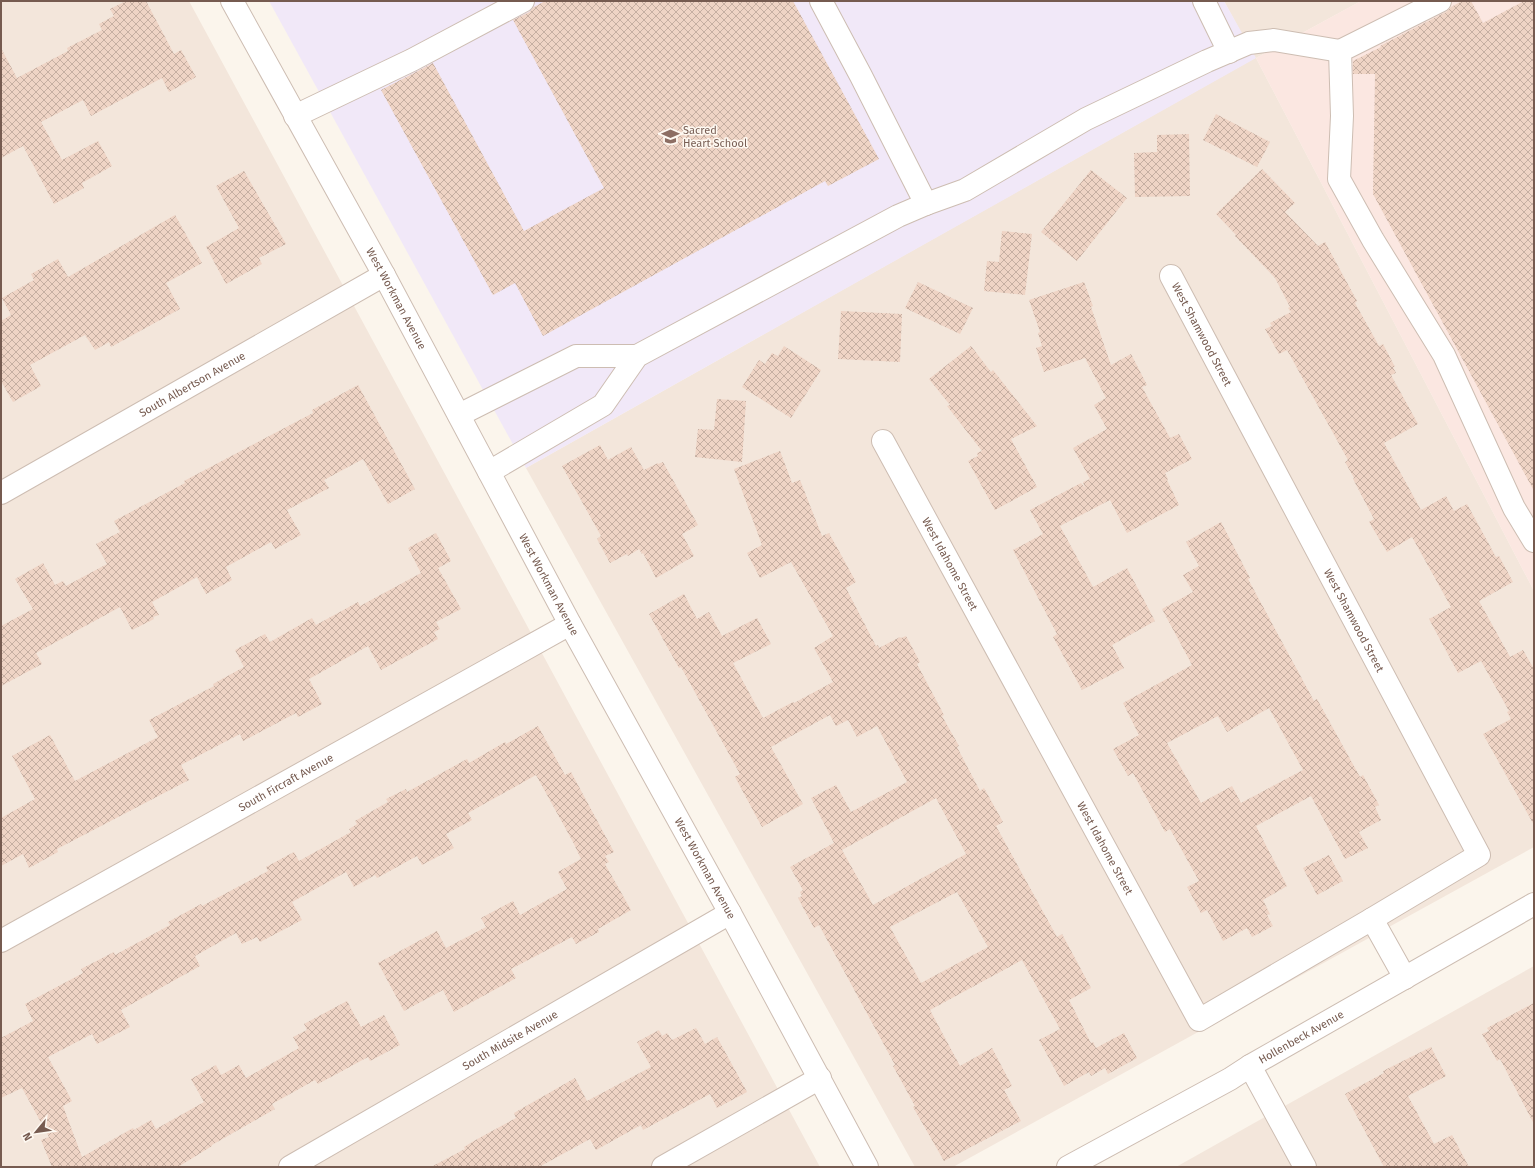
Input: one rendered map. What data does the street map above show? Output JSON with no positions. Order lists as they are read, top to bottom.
{
  "streets": {
    "street": [
      "West Workman Avenue",
      "West Shamwood Street",
      "South Albertson Avenue",
      "West Idahome Street",
      "South Fircraft Avenue",
      "Hollenbeck Avenue",
      "South Midsite Avenue"
    ]
  },
  "crossings": [
    ["West Workman Avenue", "South Albertson Avenue"],
    ["West Workman Avenue", "South Fircraft Avenue"],
    ["West Workman Avenue", "South Midsite Avenue"],
    ["West Shamwood Street", "West Idahome Street"]
  ],
  "places": {
    "school or university": ["Sacred Heart School"]
  },
  "north": "bottom left"
}
